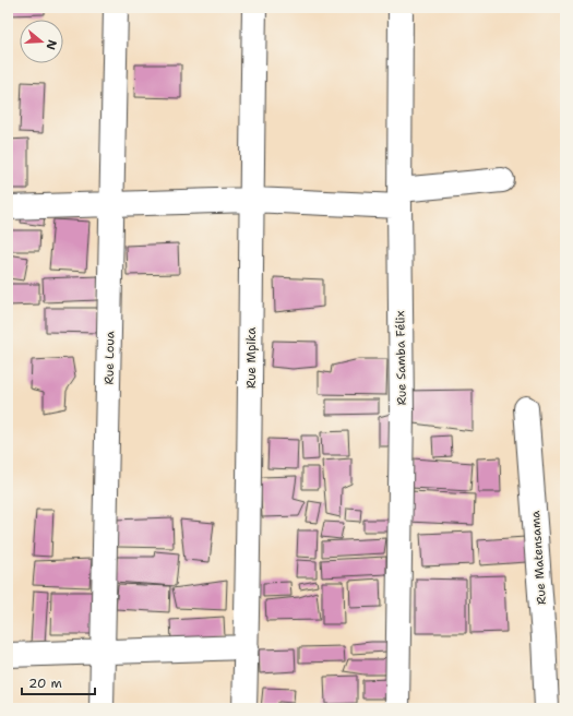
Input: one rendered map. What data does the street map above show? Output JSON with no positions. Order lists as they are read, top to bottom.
{
  "streets": {
    "street": [
      "Rue Loua",
      "Rue Mpika",
      "Rue Samba Félix",
      "Rue Matensama"
    ]
  },
  "scale_bar": "20 m",
  "north": "right"
}
